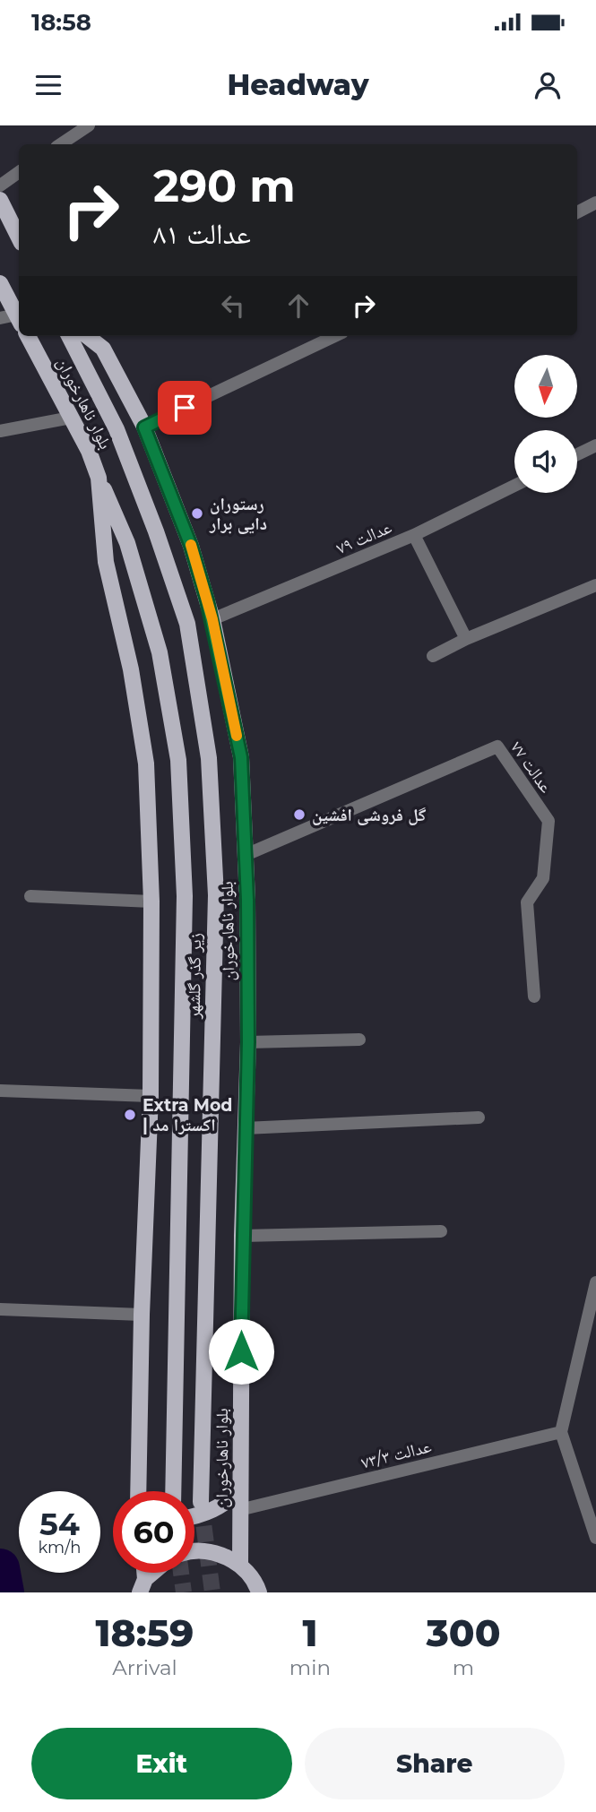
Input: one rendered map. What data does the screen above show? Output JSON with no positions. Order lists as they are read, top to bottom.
{
  "streets": {
    "main road": ["بلوار ناهارخوران", "زیر گذر گلشهر"],
    "street": ["عدالت ۷۹", "عدالت ۷۷", "۷۳/۳ عدالت"]
  },
  "crossings": [
    ["بلوار ناهارخوران", "عدالت ۷۹"],
    ["بلوار ناهارخوران", "عدالت ۷۷"],
    ["بلوار ناهارخوران", "زیر گذر گلشهر"],
    ["بلوار ناهارخوران", "۷۳/۳ عدالت"]
  ],
  "places": ["رستوران دایی برار", "گل فروشی افشین", "Extra Mod | اکسترا مد"],
  "north": "bottom",
  "page": {
    "status": "18:58",
    "header": "Headway",
    "turn": ["290 m", "عدالت ۸۱"],
    "speed": "54 km/h",
    "limit": "60",
    "eta": [
      "18:59",
      "Arrival",
      "1",
      "min",
      "300",
      "m"
    ],
    "buttons": ["Exit", "Share"]
  }
}
